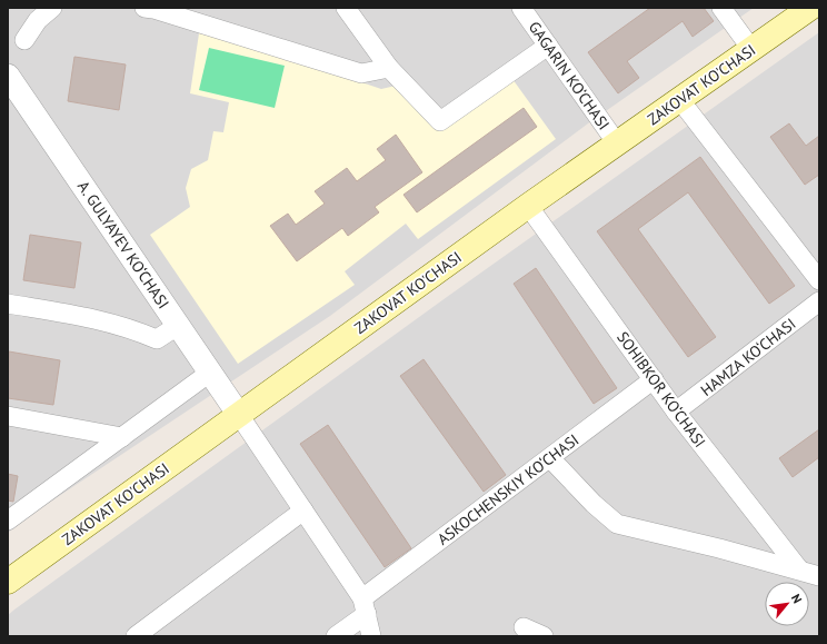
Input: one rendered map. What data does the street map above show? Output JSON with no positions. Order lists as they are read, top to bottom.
{
  "streets": {
    "main road": ["ZAKOVAT KO'CHASI"],
    "street": [
      "GAGARIN KO‘CHASI",
      "A. GULYAYEV KO‘CHASI",
      "HAMZA KO‘CHASI",
      "SOHIBKOR KO‘CHASI",
      "ASKOCHENSKIY KO‘CHASI"
    ]
  },
  "crossings": [
    ["GAGARIN KO‘CHASI", "ZAKOVAT KO'CHASI"],
    ["ZAKOVAT KO'CHASI", "A. GULYAYEV KO‘CHASI"],
    ["ZAKOVAT KO'CHASI", "SOHIBKOR KO‘CHASI"],
    ["HAMZA KO‘CHASI", "SOHIBKOR KO‘CHASI"],
    ["SOHIBKOR KO‘CHASI", "ASKOCHENSKIY KO‘CHASI"]
  ],
  "north": "top right"
}
